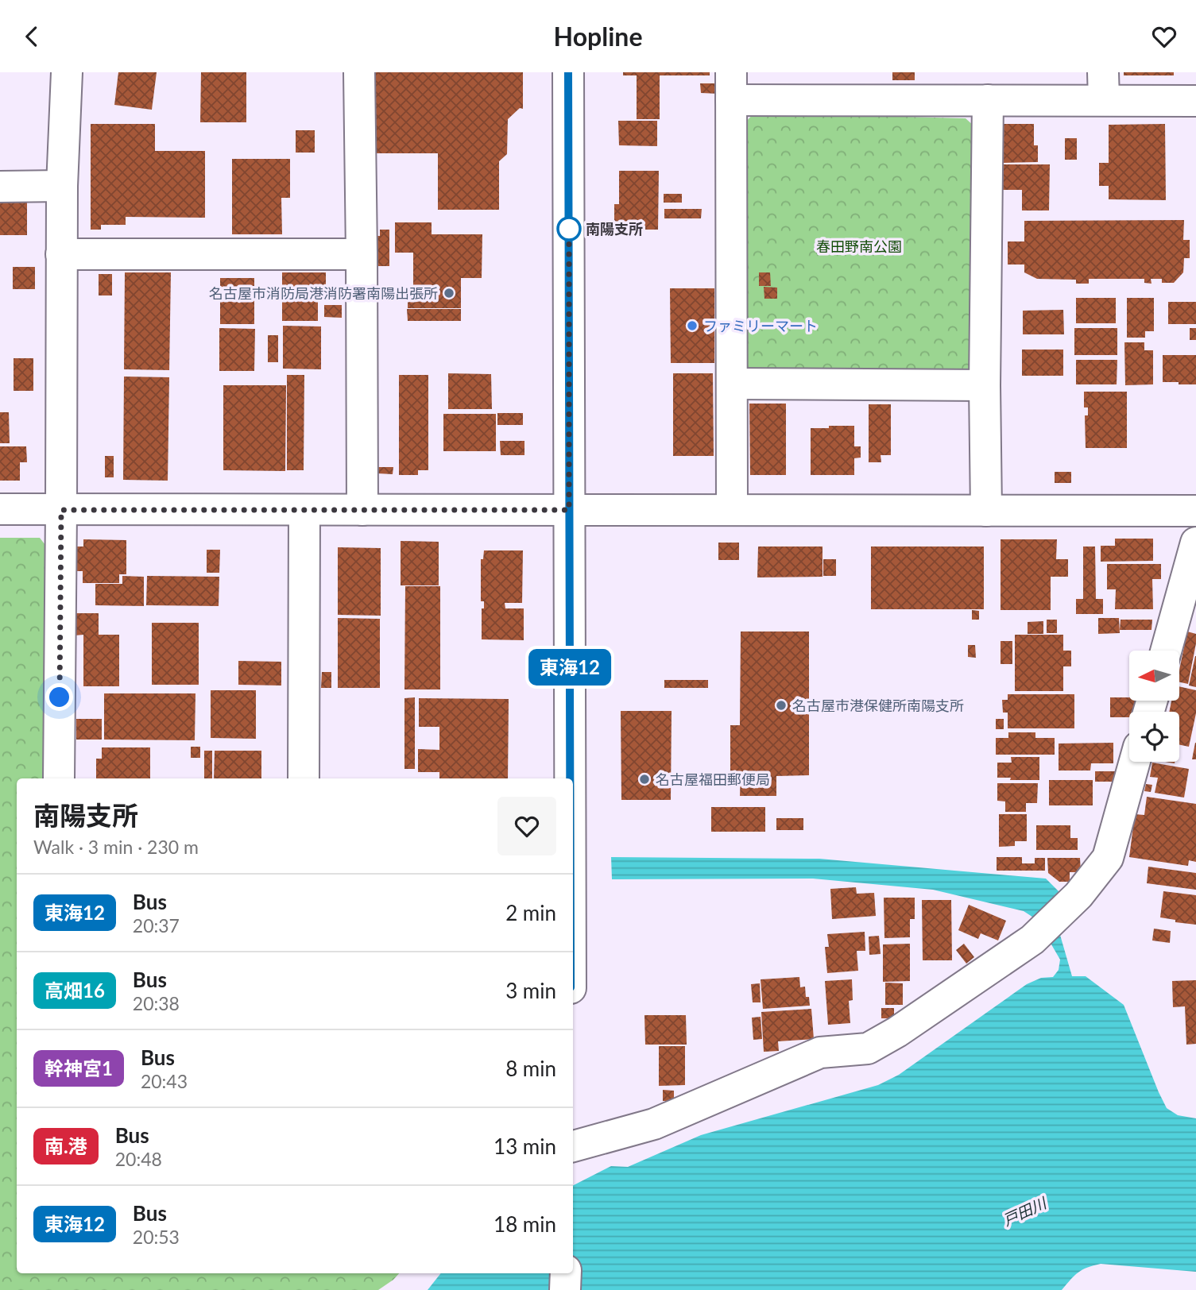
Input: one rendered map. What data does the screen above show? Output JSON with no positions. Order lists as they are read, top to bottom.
{
  "water": ["戸田川"],
  "parks": ["春田野南公園"],
  "places": [
    "南陽支所",
    "名古屋市消防局港消防署南陽出張所",
    "ファミリーマート",
    "名古屋市港保健所南陽支所",
    "名古屋福田郵便局"
  ],
  "lines": ["bus line 東海12"],
  "north": "left",
  "page": {
    "header": "Hopline",
    "on_map": "東海12",
    "heading": ["南陽支所", "Walk · 3 min · 230 m"],
    "list": [
      {
        "mark": "東海12",
        "name": "Bus",
        "note": "20:37",
        "value": "2 min"
      },
      {
        "mark": "高畑16",
        "name": "Bus",
        "note": "20:38",
        "value": "3 min"
      },
      {
        "mark": "幹神宮1",
        "name": "Bus",
        "note": "20:43",
        "value": "8 min"
      },
      {
        "mark": "南.港",
        "name": "Bus",
        "note": "20:48",
        "value": "13 min"
      },
      {
        "mark": "東海12",
        "name": "Bus",
        "note": "20:53",
        "value": "18 min"
      }
    ]
  }
}
